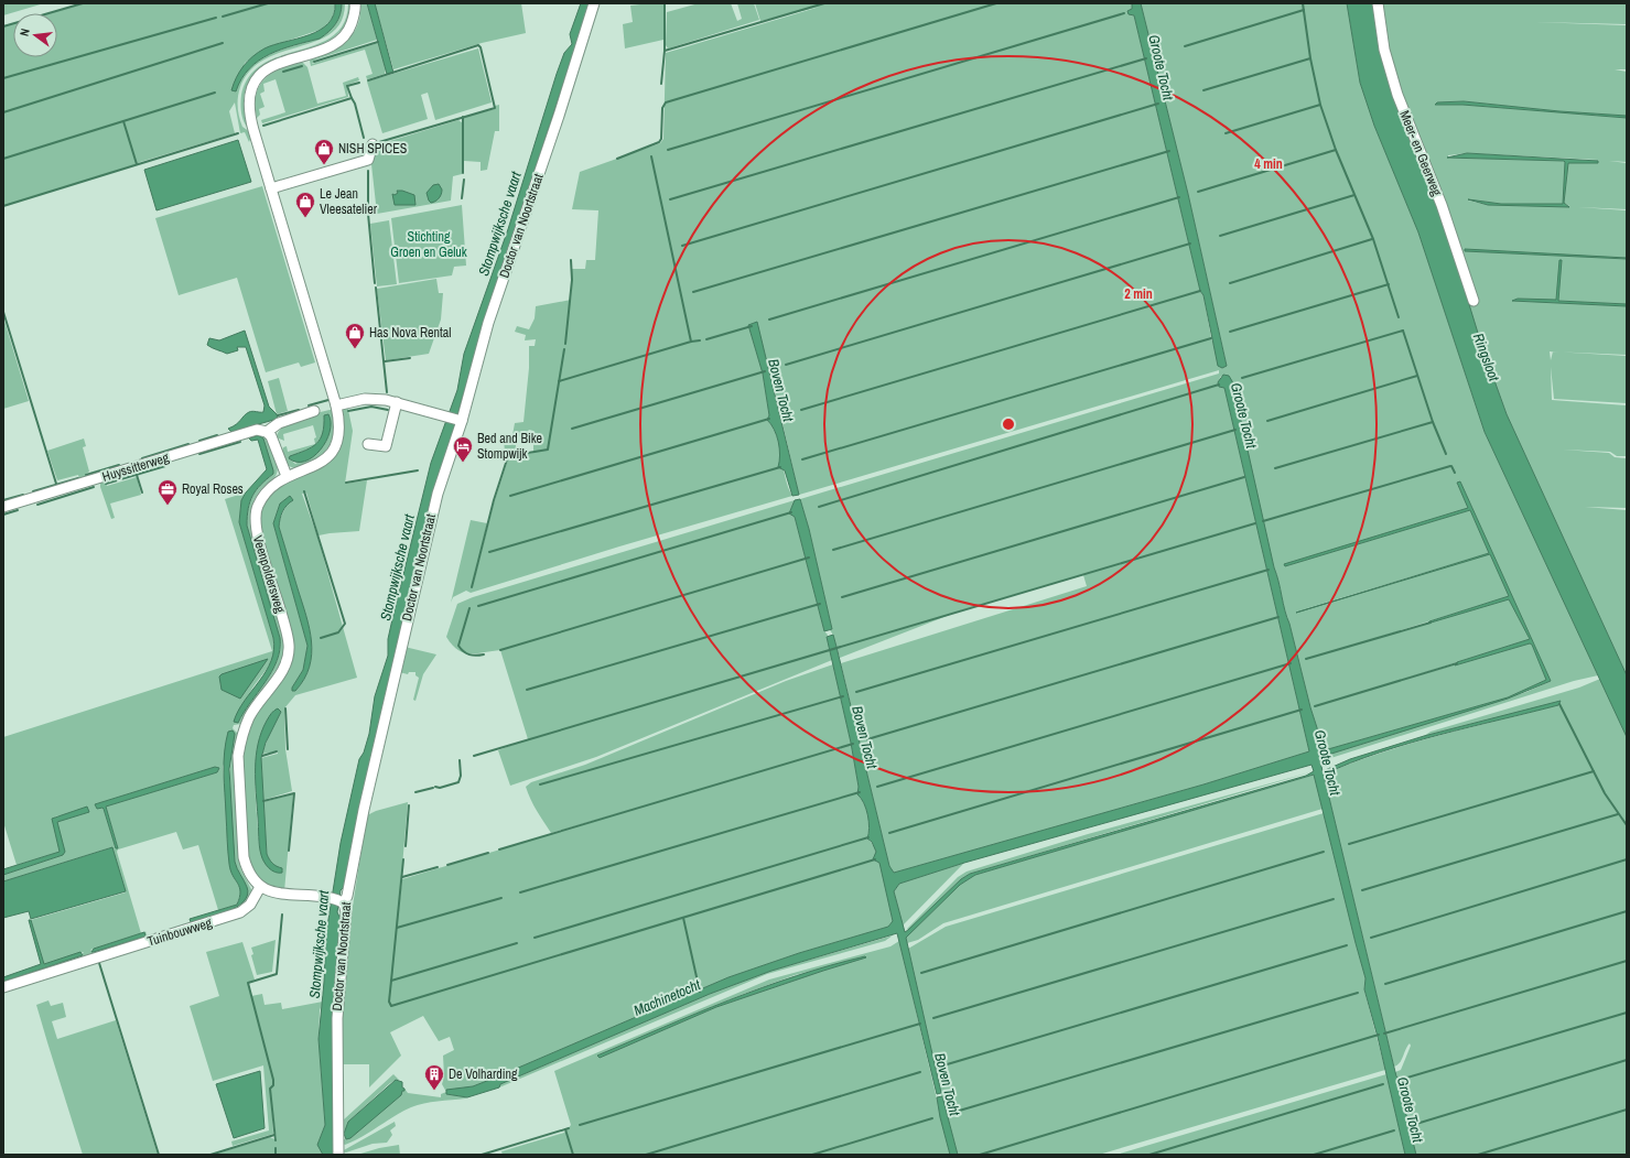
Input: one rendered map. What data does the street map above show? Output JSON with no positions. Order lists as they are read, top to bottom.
{
  "streets": {
    "street": [
      "Meer- en Geerweg",
      "Doctor van Noortstraat",
      "Huyssitterweg",
      "Veenpoldersweg",
      "Tuinbouwweg"
    ]
  },
  "crossings": [
    ["Veenpoldersweg", "Tuinbouwweg"]
  ],
  "water": [
    "Groote Tocht",
    "Stompwijksche vaart",
    "Ringsloot",
    "Boven Tocht",
    "Machinetocht"
  ],
  "parks": ["Stichting Groen en Geluk"],
  "places": {
    "shop": ["NISH SPICES", "Le Jean Vleesatelier", "Has Nova Rental"],
    "hotel": ["Bed and Bike Stompwijk"],
    "office": ["Royal Roses"],
    "building": ["De Volharding"]
  },
  "north": "left",
  "rings": ["4 min", "2 min"]
}
